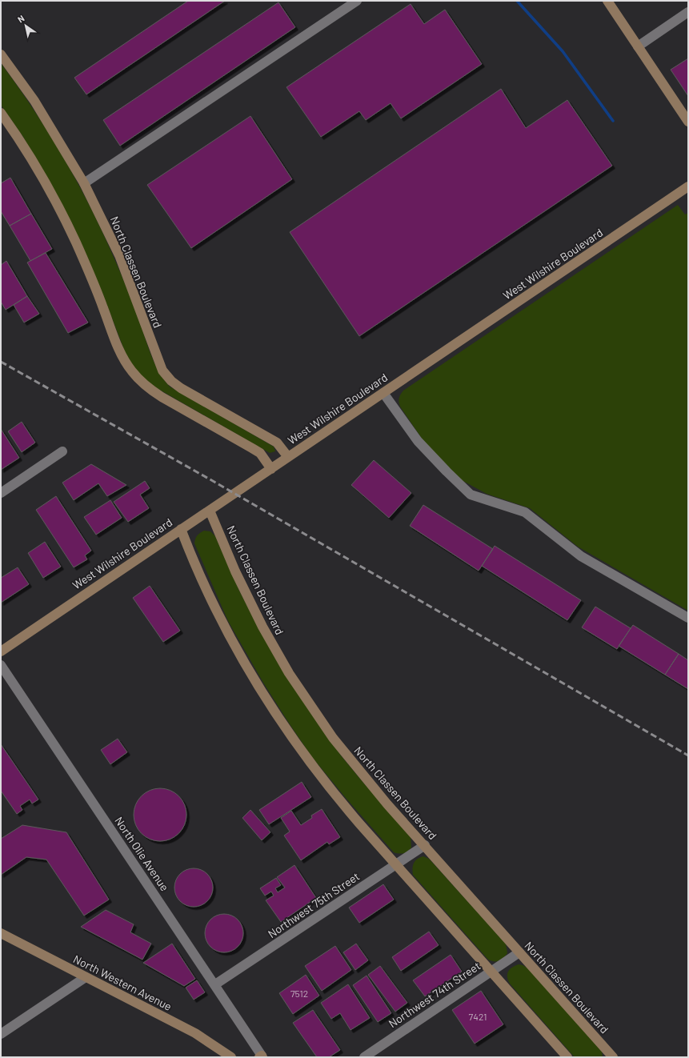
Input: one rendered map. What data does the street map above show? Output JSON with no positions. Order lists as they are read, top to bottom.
{
  "streets": {
    "street": [
      "West Wilshire Boulevard",
      "North Classen Boulevard",
      "North Olie Avenue",
      "Northwest 75th Street",
      "North Western Avenue",
      "Northwest 74th Street"
    ]
  },
  "crossings": [
    ["West Wilshire Boulevard", "North Classen Boulevard"],
    ["North Classen Boulevard", "Northwest 75th Street"],
    ["North Classen Boulevard", "Northwest 74th Street"],
    ["North Olie Avenue", "Northwest 75th Street"]
  ],
  "house_numbers": ["7512", "7421"],
  "north": "top left"
}
